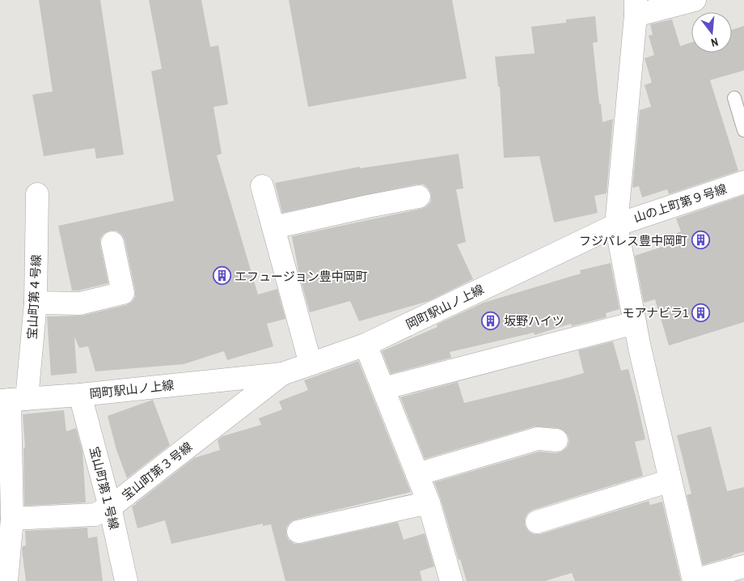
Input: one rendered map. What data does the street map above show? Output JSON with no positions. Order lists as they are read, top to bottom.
{
  "streets": {
    "street": [
      "山の上町第９号線",
      "宝山町第４号線",
      "岡町駅山ノ上線",
      "宝山町第３号線",
      "宝山町第１号線"
    ]
  },
  "crossings": [
    ["山の上町第９号線", "岡町駅山ノ上線"],
    ["宝山町第４号線", "岡町駅山ノ上線"],
    ["宝山町第４号線", "宝山町第３号線"],
    ["岡町駅山ノ上線", "宝山町第３号線"],
    ["岡町駅山ノ上線", "宝山町第１号線"],
    ["宝山町第３号線", "宝山町第１号線"]
  ],
  "places": {
    "building": [
      "フジパレス豊中岡町",
      "エフュージョン豊中岡町",
      "モアナビラ1",
      "坂野ハイツ"
    ]
  },
  "north": "bottom"
}
